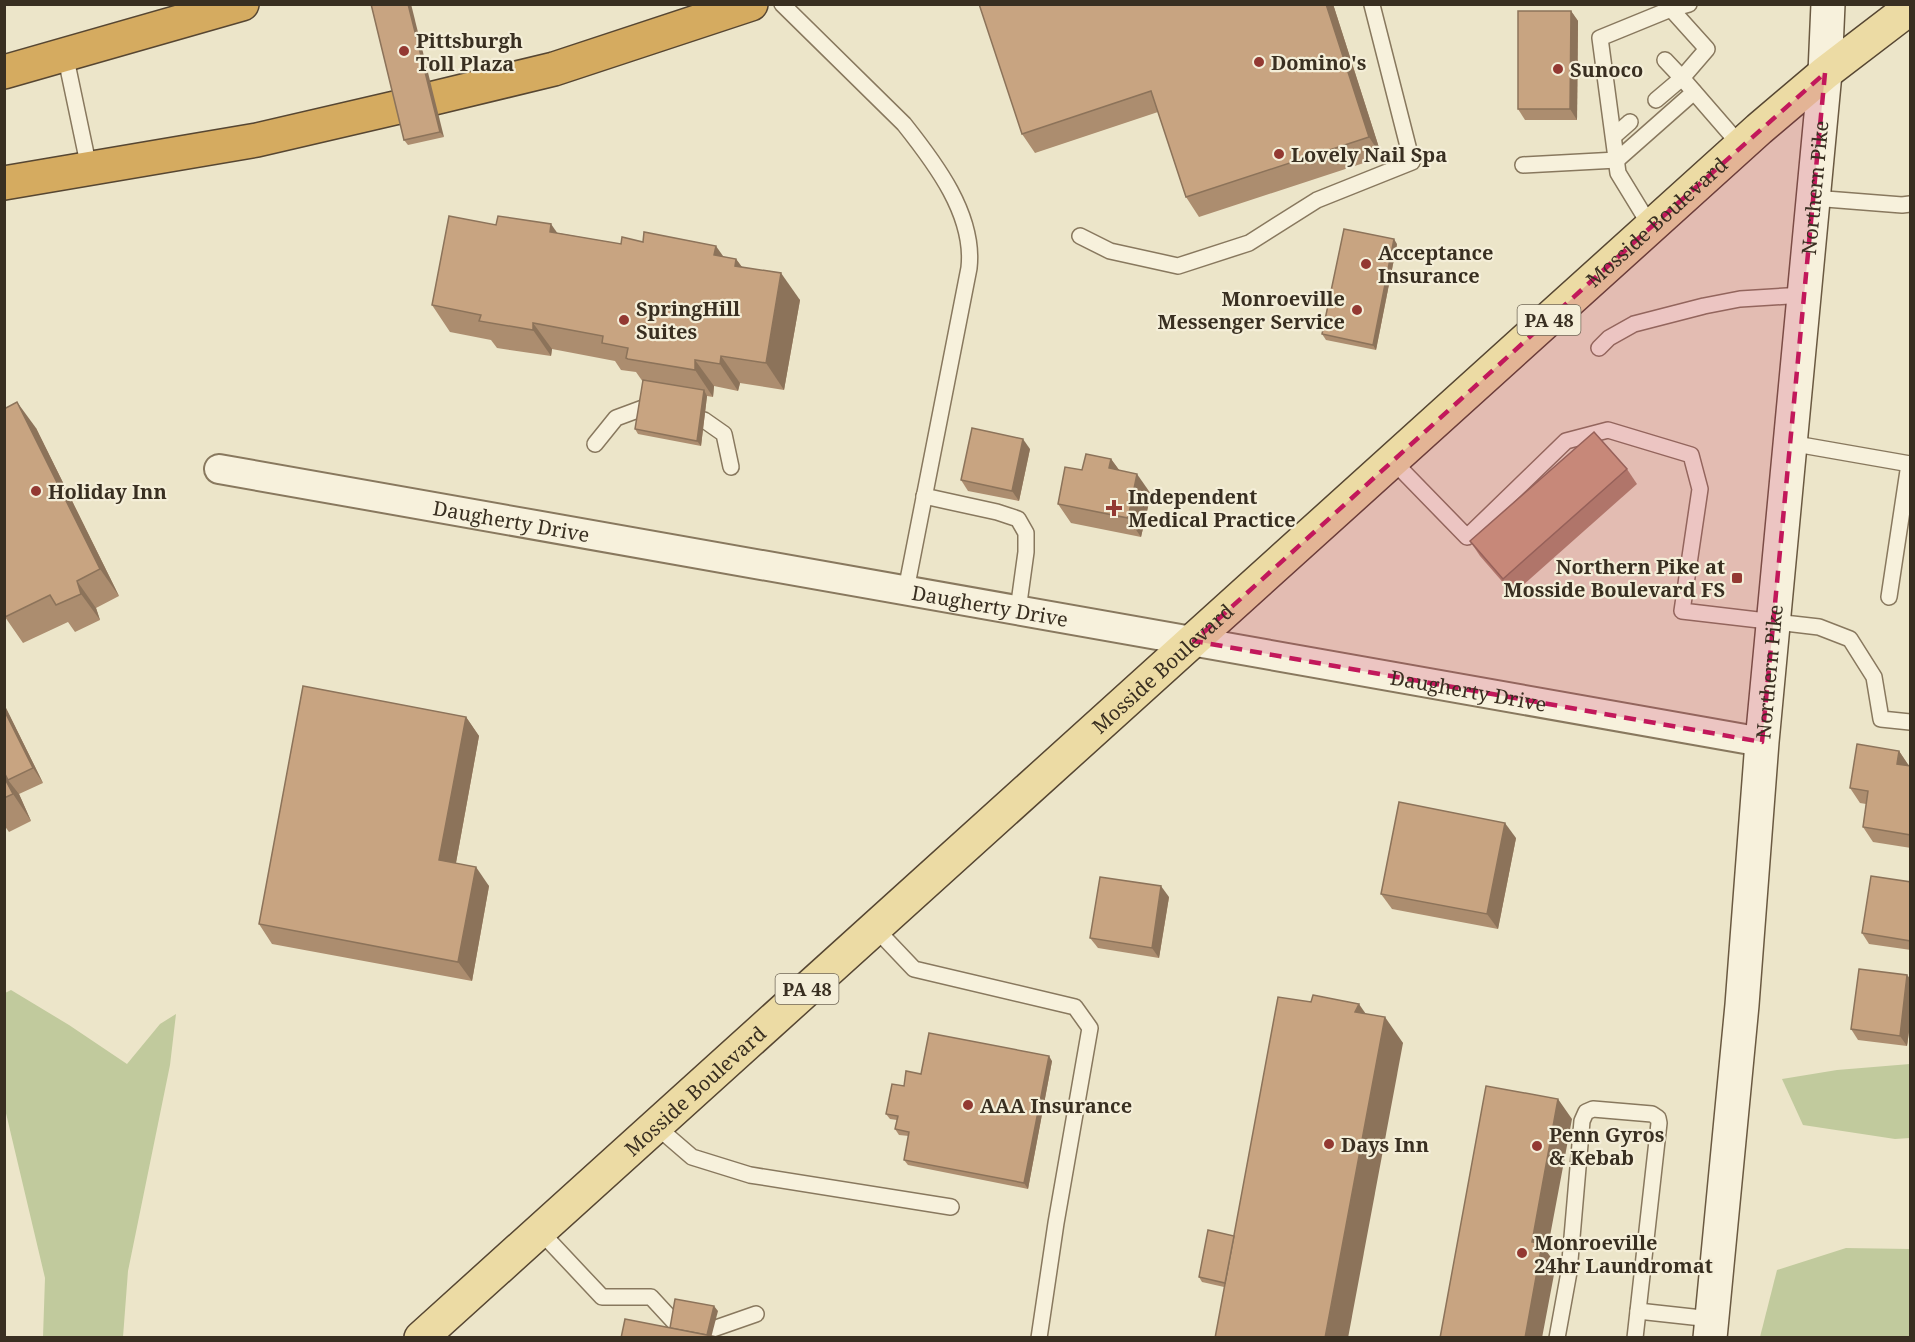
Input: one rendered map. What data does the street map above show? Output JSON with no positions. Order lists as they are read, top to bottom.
{
  "streets": {
    "main road": ["Northern Pike", "Mosside Boulevard", "PA 48"],
    "street": ["Daugherty Drive"]
  },
  "crossings": [
    ["Northern Pike", "Mosside Boulevard"],
    ["Northern Pike", "Daugherty Drive"],
    ["Mosside Boulevard", "Daugherty Drive"]
  ],
  "places": {
    "other": [
      "Pittsburgh Toll Plaza",
      "Domino's",
      "Sunoco",
      "Lovely Nail Spa",
      "Acceptance Insurance",
      "Monroeville Messenger Service",
      "SpringHill Suites",
      "Holiday Inn",
      "AAA Insurance",
      "Days Inn",
      "Penn Gyros & Kebab",
      "Monroeville 24hr Laundromat"
    ],
    "health": ["Independent Medical Practice"],
    "transit": ["Northern Pike at Mosside Boulevard FS"]
  }
}
